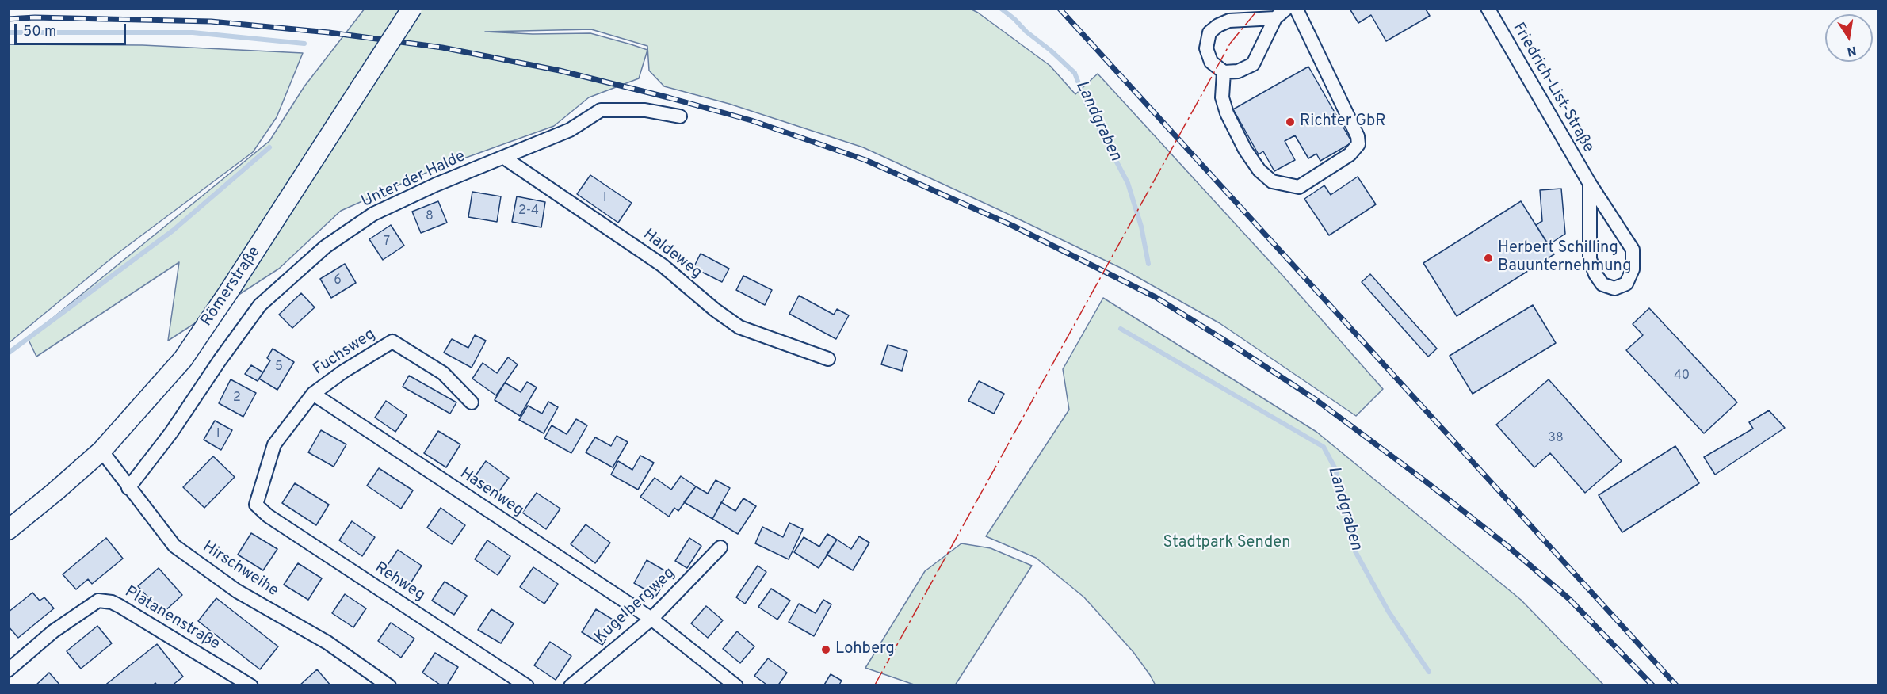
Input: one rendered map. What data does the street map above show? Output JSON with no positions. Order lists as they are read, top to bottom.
{
  "streets": {
    "main road": ["Römerstraße"],
    "street": [
      "Friedrich-List-Straße",
      "Unter der Halde",
      "Haldeweg",
      "Fuchsweg",
      "Hasenweg",
      "Hirschweihe",
      "Rehweg",
      "Kugelbergweg",
      "Platanenstraße"
    ]
  },
  "crossings": [
    ["Unter der Halde", "Haldeweg"],
    ["Unter der Halde", "Hirschweihe"],
    ["Römerstraße", "Hirschweihe"],
    ["Fuchsweg", "Hasenweg"],
    ["Fuchsweg", "Rehweg"],
    ["Hasenweg", "Kugelbergweg"]
  ],
  "water": ["Landgraben"],
  "parks": ["Stadtpark Senden"],
  "places": ["Richter GbR", "Herbert Schilling Bauunternehmung", "Lohberg"],
  "house_numbers": [
    "1",
    "2-4",
    "8",
    "7",
    "6",
    "5",
    "40",
    "2",
    "1",
    "38"
  ],
  "scale_bar": "50 m",
  "north": "bottom"
}
